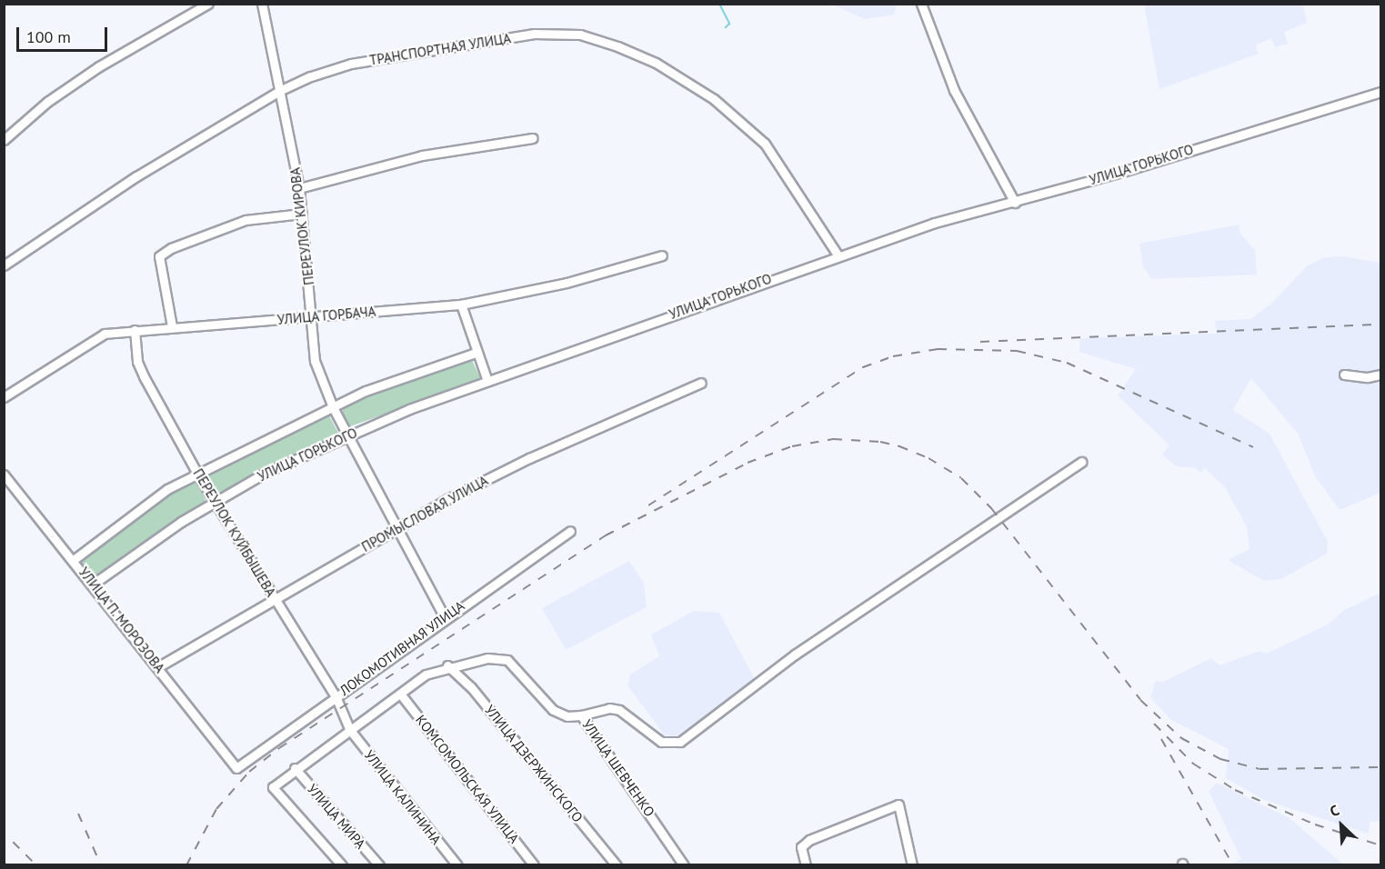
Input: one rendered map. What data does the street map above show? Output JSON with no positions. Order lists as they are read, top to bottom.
{
  "streets": {
    "street": [
      "ТРАНСПОРТНАЯ УЛИЦА",
      "УЛИЦА ГОРЬКОГО",
      "ПЕРЕУЛОК КИРОВА",
      "УЛИЦА ГОРБАЧА",
      "ПРОМЫСЛОВАЯ УЛИЦА",
      "ПЕРЕУЛОК КУЙБЫШЕВА",
      "УЛИЦА П. МОРОЗОВА",
      "ЛОКОМОТИВНАЯ УЛИЦА",
      "УЛИЦА ДЗЕРЖИНСКОГО",
      "УЛИЦА ШЕВЧЕНКО",
      "КОМСОМОЛЬСКАЯ УЛИЦА",
      "УЛИЦА КАЛИНИНА",
      "УЛИЦА МИРА"
    ]
  },
  "crossings": [
    ["ТРАНСПОРТНАЯ УЛИЦА", "УЛИЦА ГОРЬКОГО"],
    ["ТРАНСПОРТНАЯ УЛИЦА", "ПЕРЕУЛОК КИРОВА"],
    ["УЛИЦА ГОРЬКОГО", "ПЕРЕУЛОК КИРОВА"],
    ["УЛИЦА ГОРЬКОГО", "ПЕРЕУЛОК КУЙБЫШЕВА"],
    ["УЛИЦА ГОРЬКОГО", "УЛИЦА П. МОРОЗОВА"],
    ["ПЕРЕУЛОК КИРОВА", "УЛИЦА ГОРБАЧА"],
    ["ПЕРЕУЛОК КИРОВА", "ПРОМЫСЛОВАЯ УЛИЦА"],
    ["ПЕРЕУЛОК КИРОВА", "ЛОКОМОТИВНАЯ УЛИЦА"],
    ["УЛИЦА ГОРБАЧА", "ПЕРЕУЛОК КУЙБЫШЕВА"],
    ["ПРОМЫСЛОВАЯ УЛИЦА", "ПЕРЕУЛОК КУЙБЫШЕВА"],
    ["ПРОМЫСЛОВАЯ УЛИЦА", "УЛИЦА П. МОРОЗОВА"],
    ["ПЕРЕУЛОК КУЙБЫШЕВА", "ЛОКОМОТИВНАЯ УЛИЦА"],
    ["ПЕРЕУЛОК КУЙБЫШЕВА", "УЛИЦА КАЛИНИНА"],
    ["УЛИЦА П. МОРОЗОВА", "ЛОКОМОТИВНАЯ УЛИЦА"],
    ["УЛИЦА ДЗЕРЖИНСКОГО", "УЛИЦА ШЕВЧЕНКО"]
  ],
  "scale_bar": "100 m",
  "north": "top left"
}
